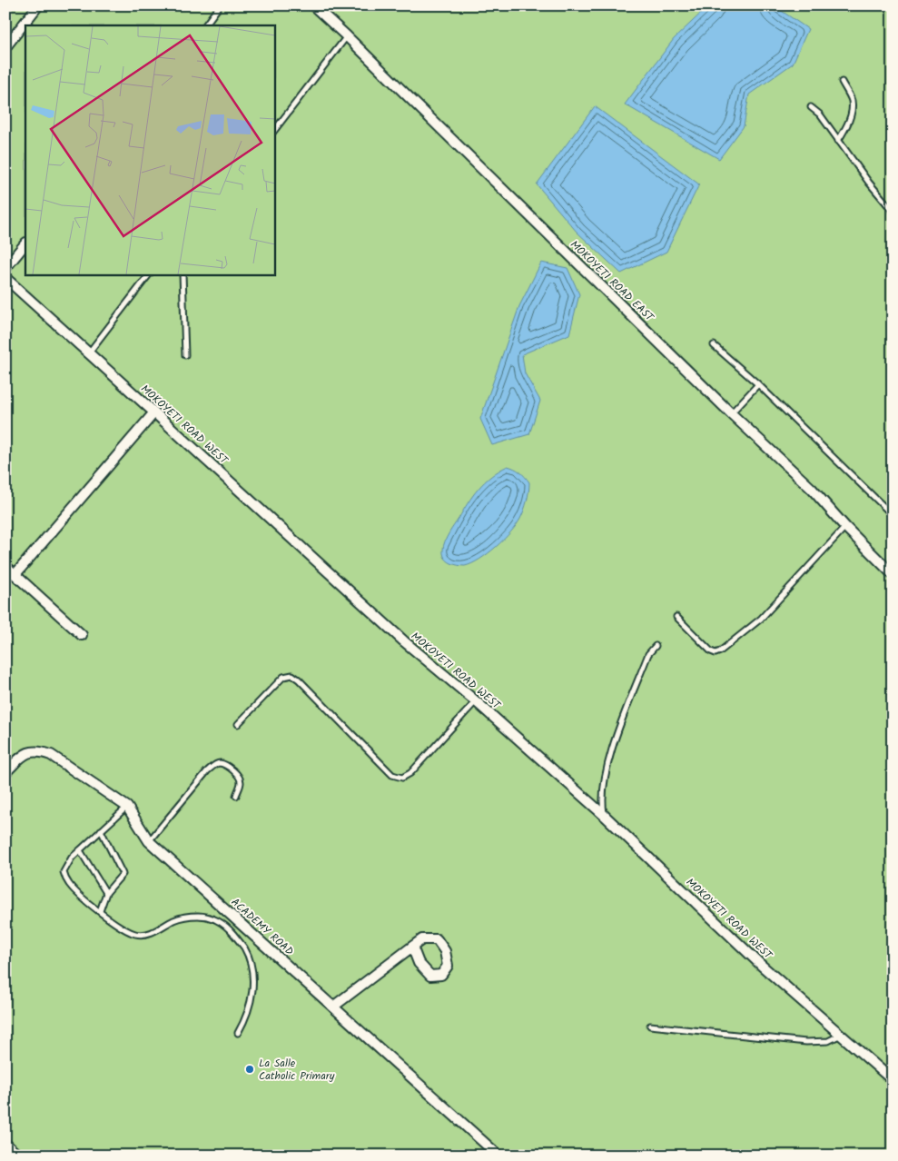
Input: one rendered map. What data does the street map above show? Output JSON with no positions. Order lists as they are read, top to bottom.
{
  "streets": {
    "street": ["MOKOYETI ROAD EAST", "MOKOYETI ROAD WEST", "ACADEMY ROAD"]
  },
  "places": ["La Salle Catholic Primary"]
}
